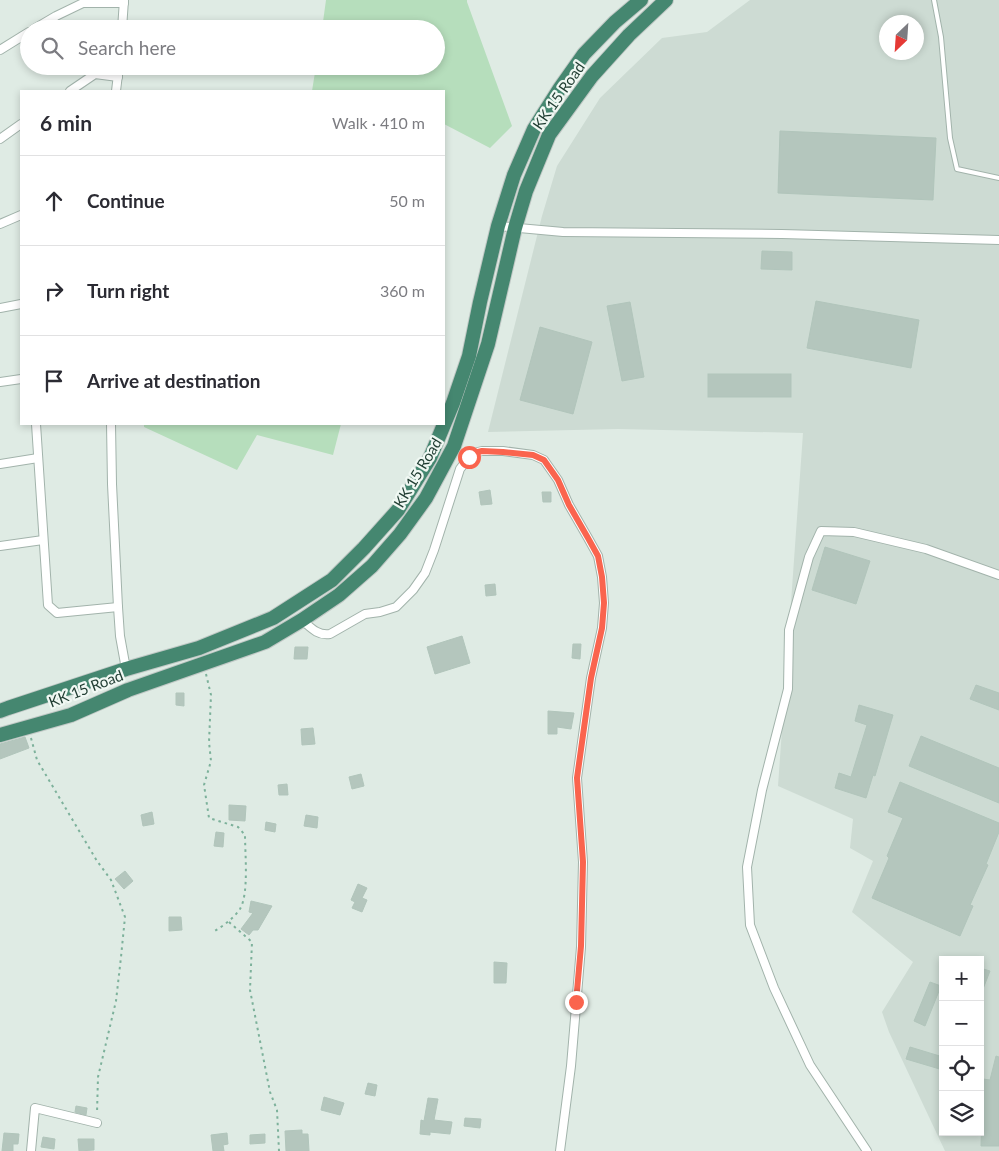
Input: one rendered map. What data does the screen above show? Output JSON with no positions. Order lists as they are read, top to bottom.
{
  "streets": {
    "highway": ["KK 15 Road"]
  },
  "north": "bottom left",
  "page": {
    "search": "Search here",
    "heading": ["6 min", "Walk · 410 m"],
    "list": [
      ["Continue", "50 m"],
      ["Turn right", "360 m"],
      "Arrive at destination"
    ],
    "map_buttons": ["+", "−"]
  }
}
